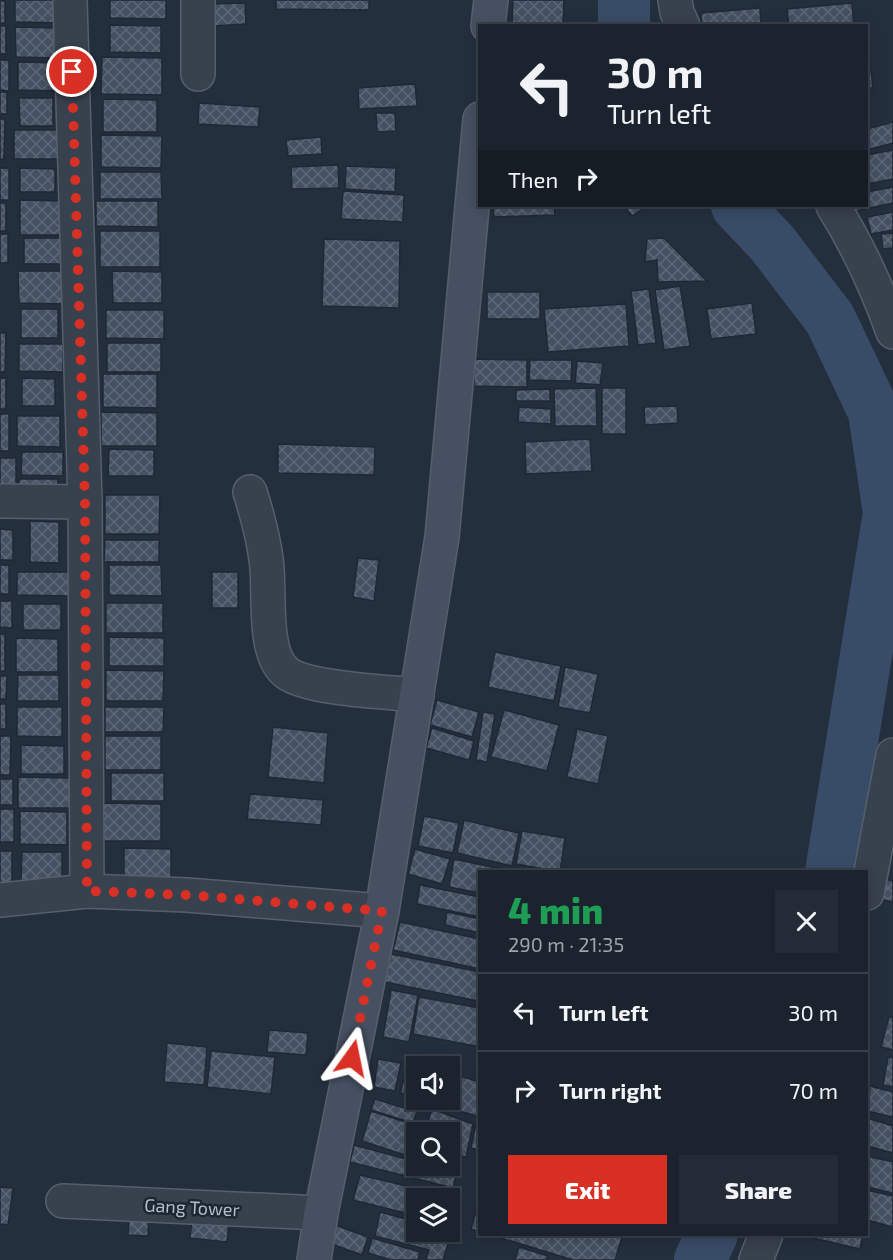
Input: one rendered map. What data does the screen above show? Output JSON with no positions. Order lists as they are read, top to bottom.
{
  "streets": {
    "street": ["Gang Tower"]
  },
  "page": {
    "turn": ["30 m", "Turn left"],
    "then": "Then",
    "heading": ["4 min", "290 m · 21:35"],
    "list": [
      {
        "name": "Turn left",
        "value": "30 m"
      },
      {
        "name": "Turn right",
        "value": "70 m"
      }
    ],
    "buttons": ["Exit", "Share"]
  }
}
